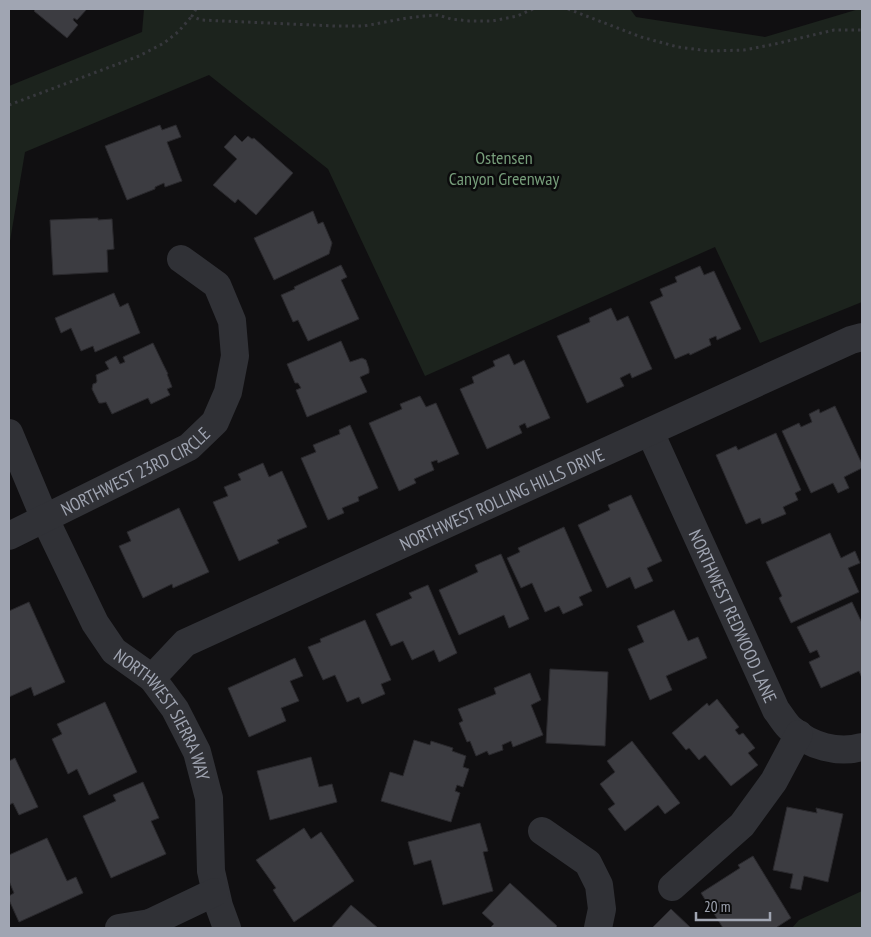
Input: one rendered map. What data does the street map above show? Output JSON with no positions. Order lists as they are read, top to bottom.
{
  "streets": {
    "street": [
      "NORTHWEST 23RD CIRCLE",
      "NORTHWEST ROLLING HILLS DRIVE",
      "NORTHWEST REDWOOD LANE",
      "NORTHWEST SIERRA WAY"
    ]
  },
  "crossings": [
    ["NORTHWEST 23RD CIRCLE", "NORTHWEST SIERRA WAY"],
    ["NORTHWEST ROLLING HILLS DRIVE", "NORTHWEST REDWOOD LANE"],
    ["NORTHWEST ROLLING HILLS DRIVE", "NORTHWEST SIERRA WAY"]
  ],
  "parks": ["Ostensen Canyon Greenway"],
  "scale_bar": "20 m"
}
